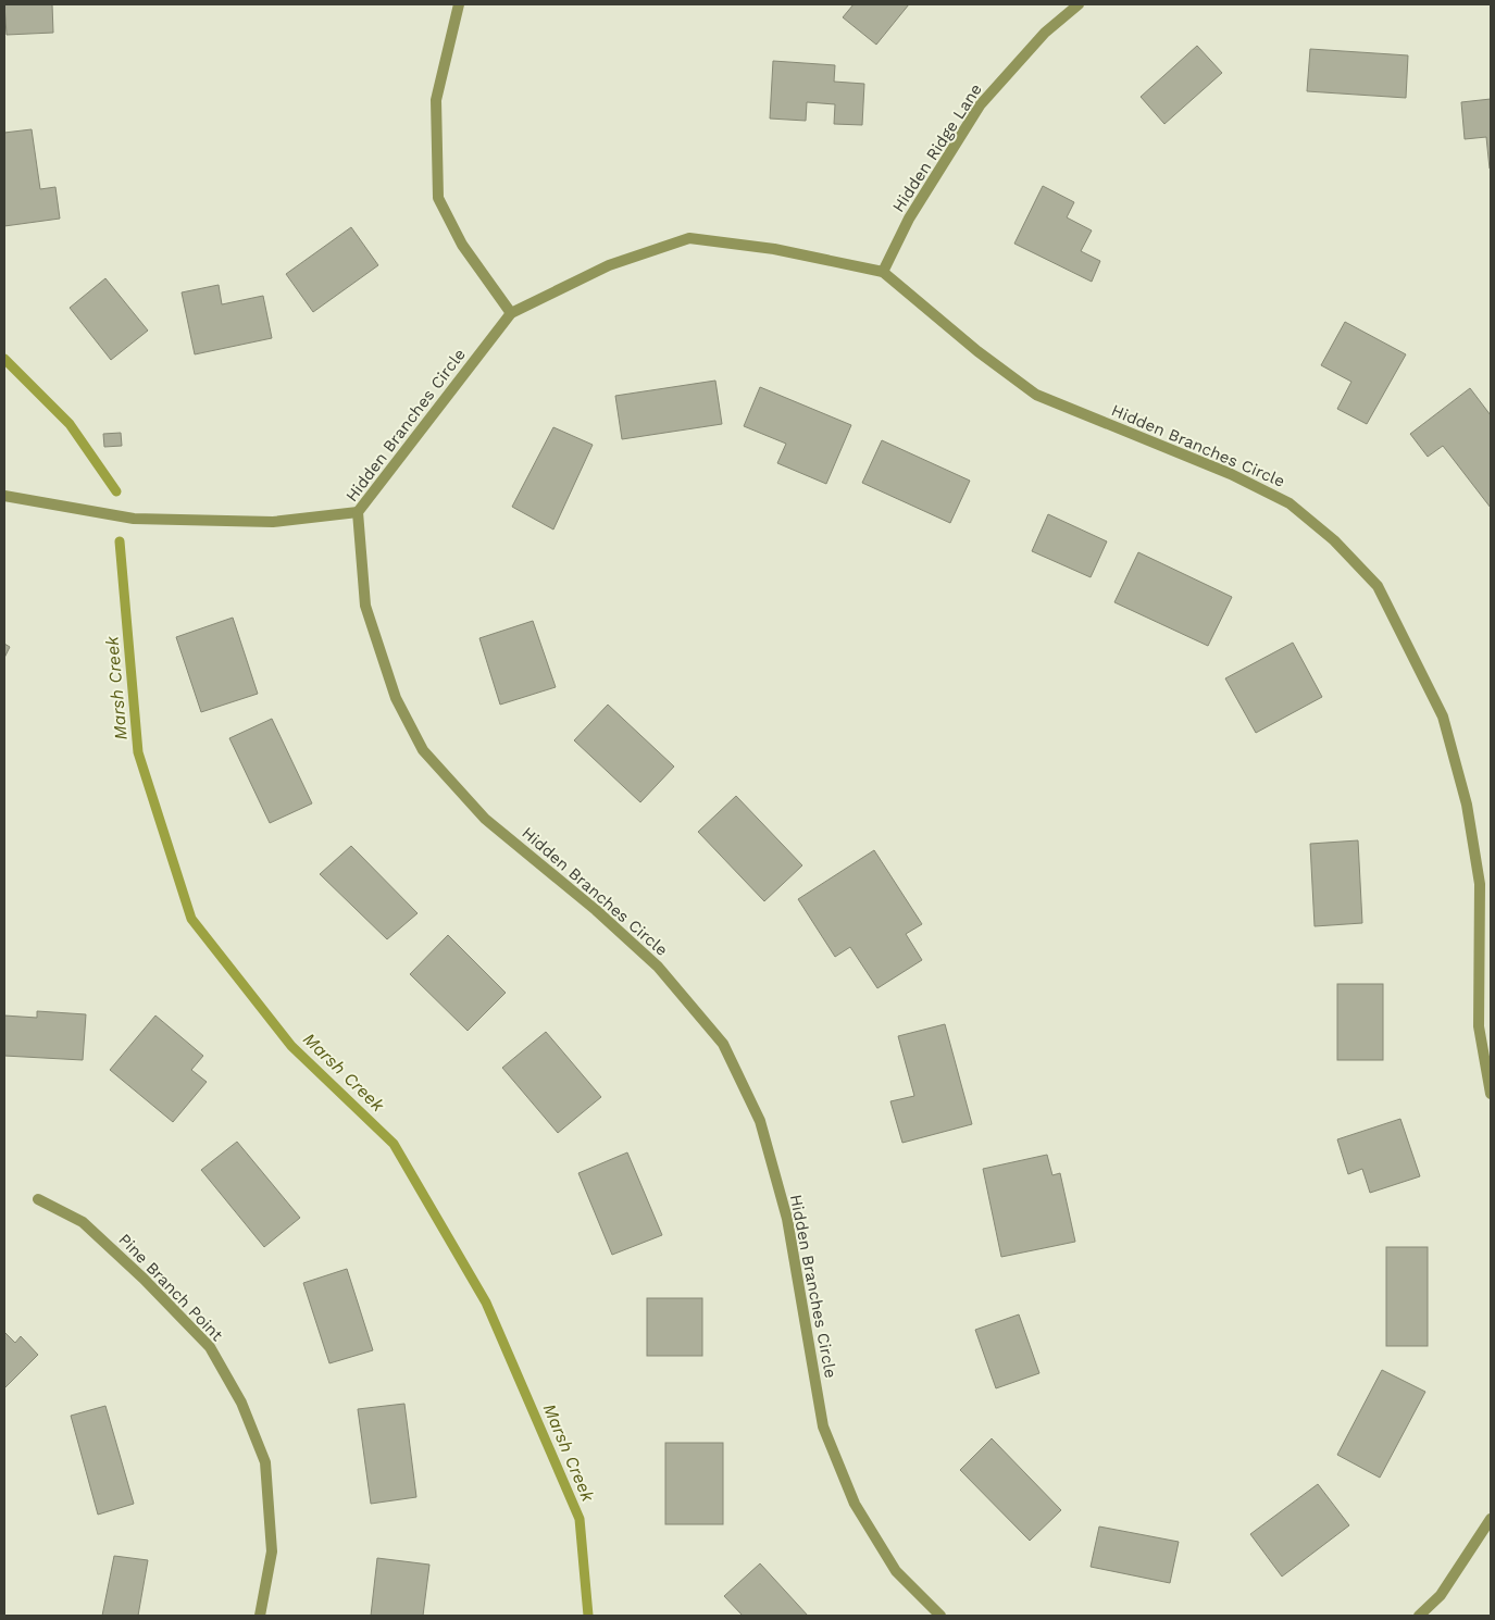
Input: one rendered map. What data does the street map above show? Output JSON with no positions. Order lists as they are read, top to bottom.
{
  "streets": {
    "street": ["Hidden Ridge Lane", "Hidden Branches Circle", "Pine Branch Point"]
  },
  "crossings": [
    ["Hidden Ridge Lane", "Hidden Branches Circle"]
  ],
  "water": ["Marsh Creek"]
}
